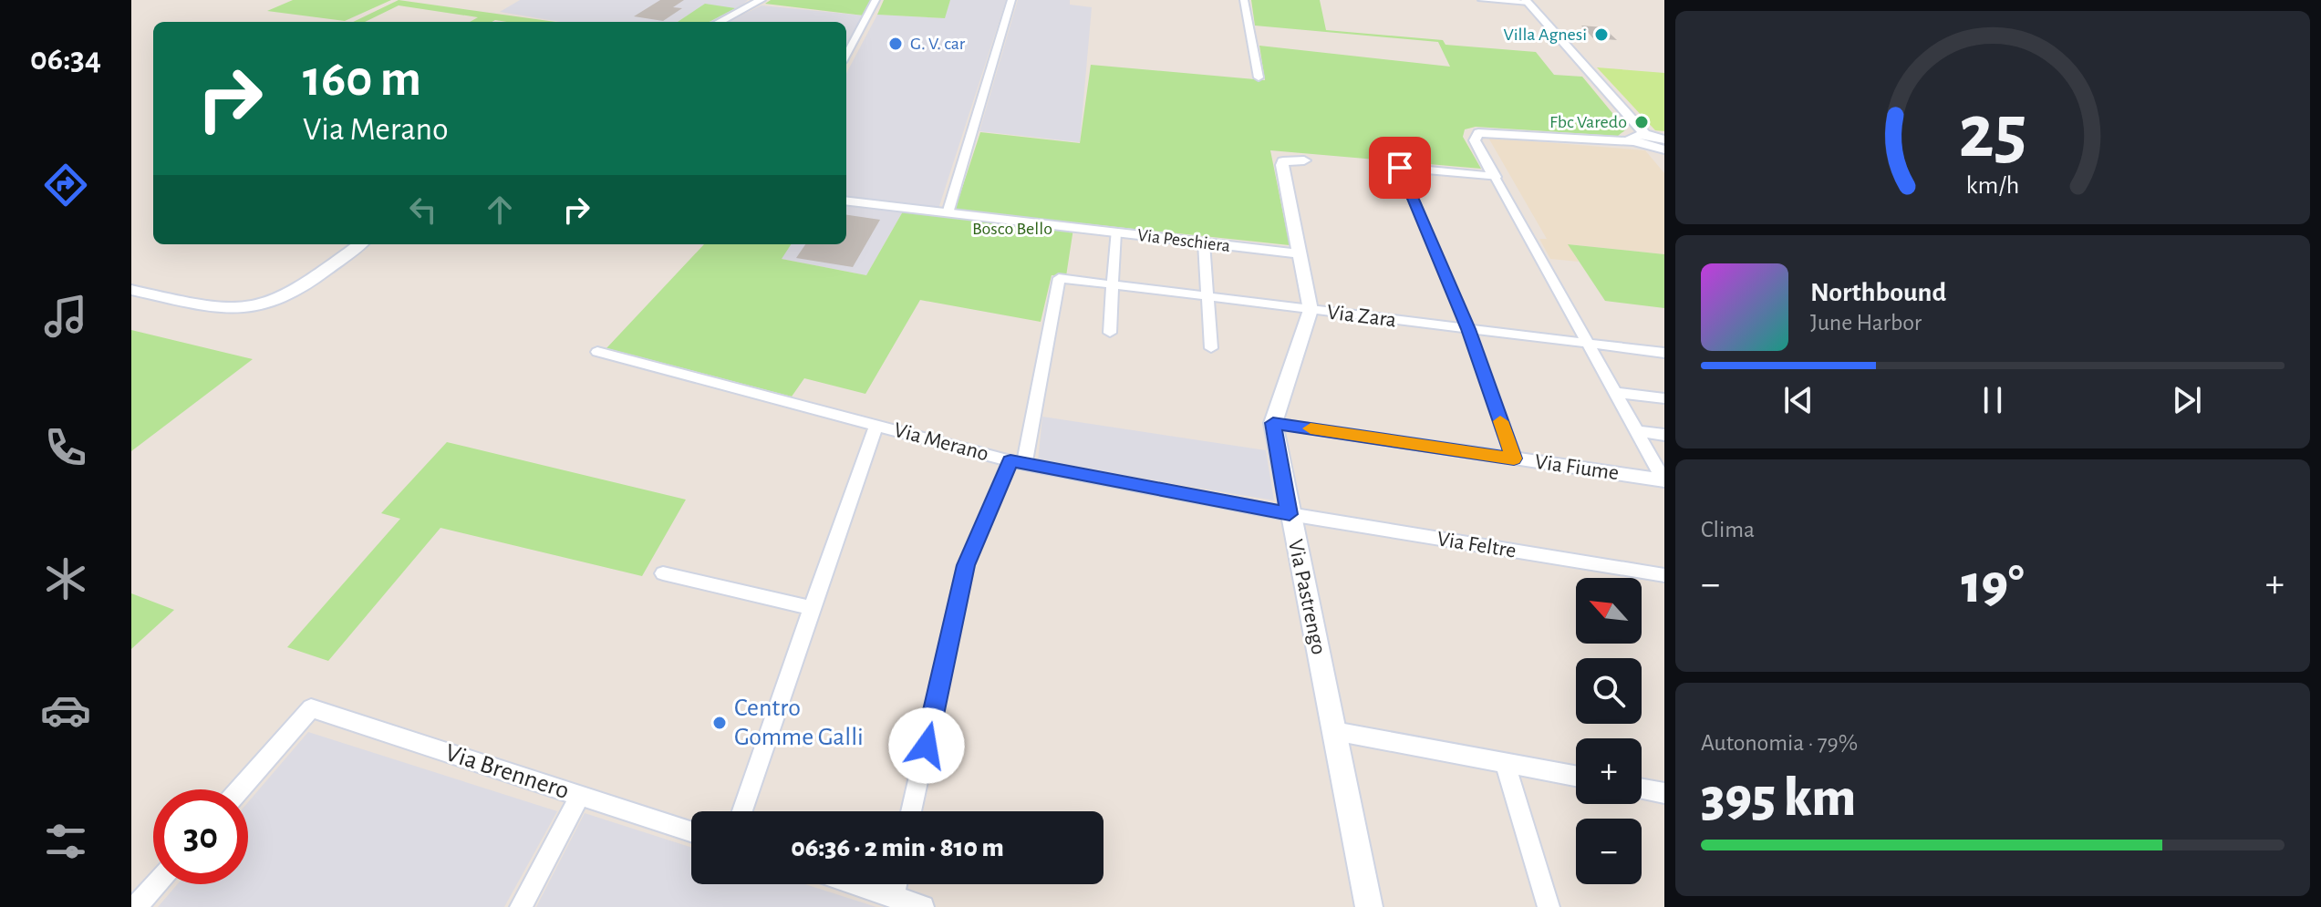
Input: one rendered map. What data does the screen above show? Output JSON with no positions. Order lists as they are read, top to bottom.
{
  "streets": {
    "street": [
      "Via Peschiera",
      "Via Zara",
      "Via Merano",
      "Via Fiume",
      "Via Feltre",
      "Via Pastrengo",
      "Via Brennero"
    ]
  },
  "crossings": [
    ["Via Zara", "Via Merano"],
    ["Via Zara", "Via Pastrengo"],
    ["Via Merano", "Via Feltre"],
    ["Via Merano", "Via Pastrengo"],
    ["Via Fiume", "Via Pastrengo"],
    ["Via Feltre", "Via Pastrengo"]
  ],
  "parks": ["Bosco Bello"],
  "places": [
    "Villa Agnesi",
    "G. V. car",
    "Fbc Varedo",
    "Centro Gomme Galli"
  ],
  "north": "top left",
  "page": {
    "tabs": "06:34",
    "turn": ["160 m", "Via Merano"],
    "song": ["Northbound", "June Harbor"],
    "tile": [
      "Clima",
      ["Autonomia · 79%", "395 km"]
    ],
    "heat": ["−", "19°", "+"],
    "map_buttons": ["+", "−"],
    "limit": "30",
    "trip": "06:36 · 2 min · 810 m",
    "gauge": ["25", "km/h"]
  }
}
